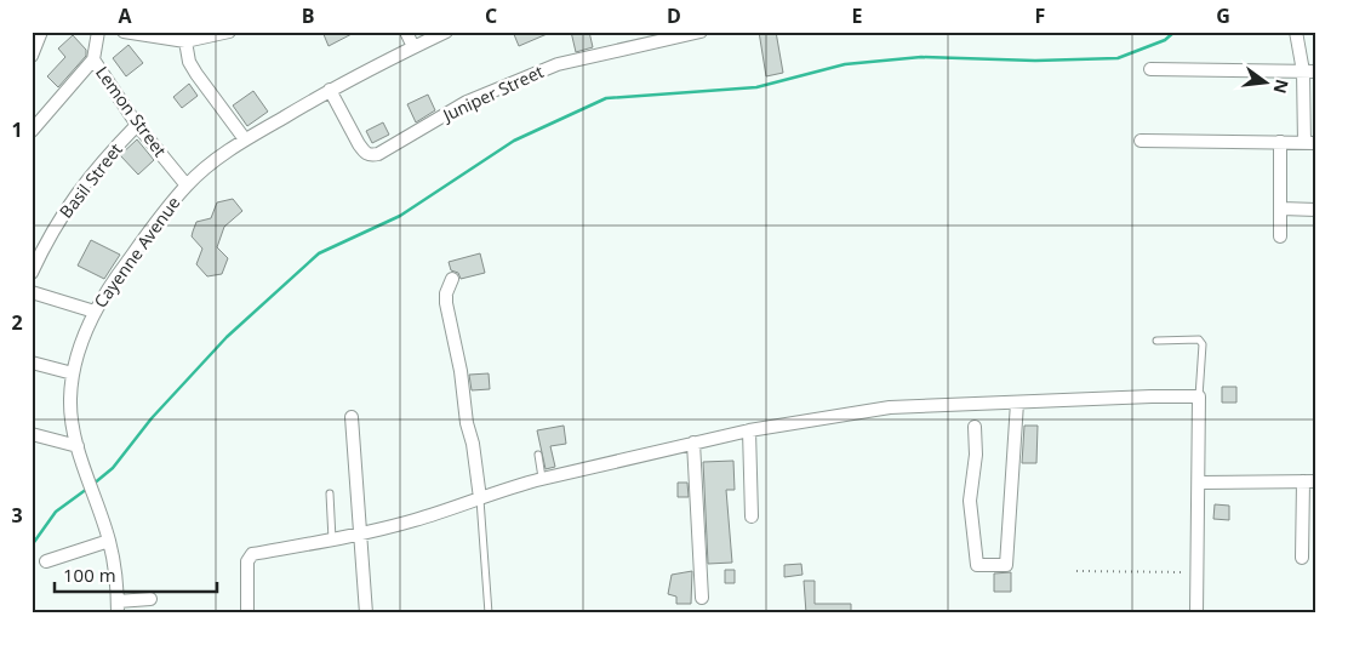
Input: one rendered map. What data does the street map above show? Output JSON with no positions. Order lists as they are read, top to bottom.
{
  "streets": {
    "street": [
      "Juniper Street",
      "Lemon Street",
      "Basil Street",
      "Cayenne Avenue"
    ]
  },
  "crossings": [
    ["Juniper Street", "Cayenne Avenue"],
    ["Lemon Street", "Basil Street"],
    ["Lemon Street", "Cayenne Avenue"]
  ],
  "scale_bar": "100 m",
  "north": "right",
  "grid": {
    "columns": [
      "A",
      "B",
      "C",
      "D",
      "E",
      "F",
      "G"
    ],
    "rows": ["1", "2", "3"]
  }
}
